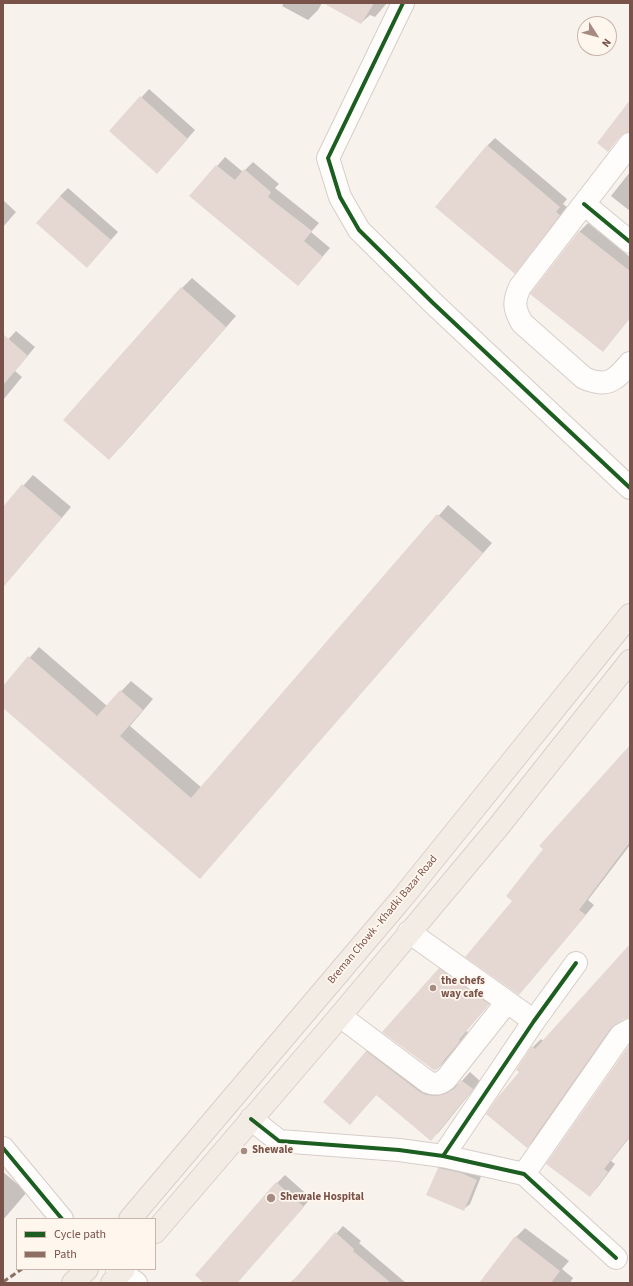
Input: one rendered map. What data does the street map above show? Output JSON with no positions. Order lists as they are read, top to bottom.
{
  "streets": {
    "main road": ["Breman Chowk - Khadki Bazar Road"]
  },
  "places": ["the chefs way cafe", "Shewale", "Shewale Hospital"],
  "legend": ["Cycle path", "Path"],
  "north": "bottom right"
}
